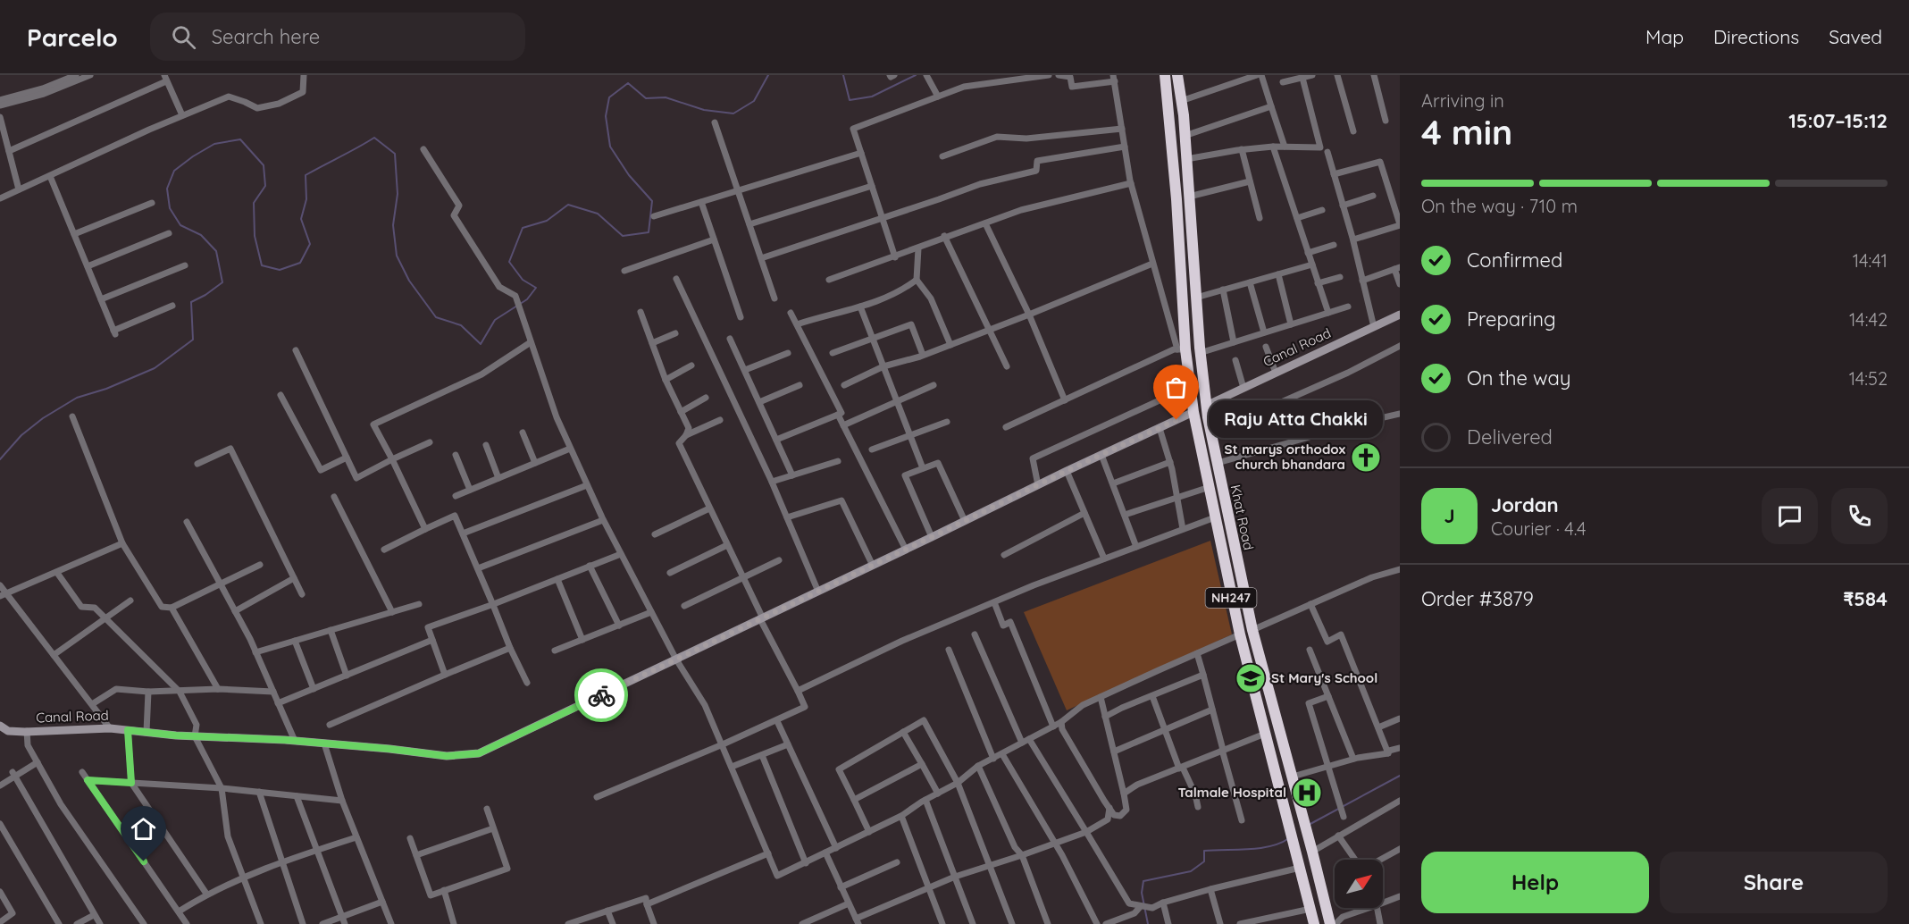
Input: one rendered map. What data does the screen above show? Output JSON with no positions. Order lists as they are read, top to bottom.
{
  "streets": {
    "highway": ["Khat Road", "NH247"],
    "street": ["Canal Road"]
  },
  "crossings": [
    ["Canal Road", "Khat Road"]
  ],
  "places": {
    "other": ["Raju Atta Chakki"],
    "church": ["St marys orthodox church bhandara"],
    "school or university": ["St Mary's School"],
    "hospital": ["Talmale Hospital"]
  },
  "north": "top right",
  "page": {
    "header": "Parcelo",
    "search": "Search here",
    "nav": ["Map", "Directions", "Saved"],
    "heading": ["4 min", "Arriving in", "15:07–15:12"],
    "panel": [
      "Jordan",
      "Courier · 4.4",
      "Order #3879",
      "₹584"
    ],
    "bar": "On the way · 710 m",
    "list": [
      ["Confirmed", "14:41"],
      ["Preparing", "14:42"],
      ["On the way", "14:52"],
      "Delivered"
    ],
    "bubble": "Raju Atta Chakki",
    "round": "J",
    "buttons": ["Help", "Share"]
  }
}
